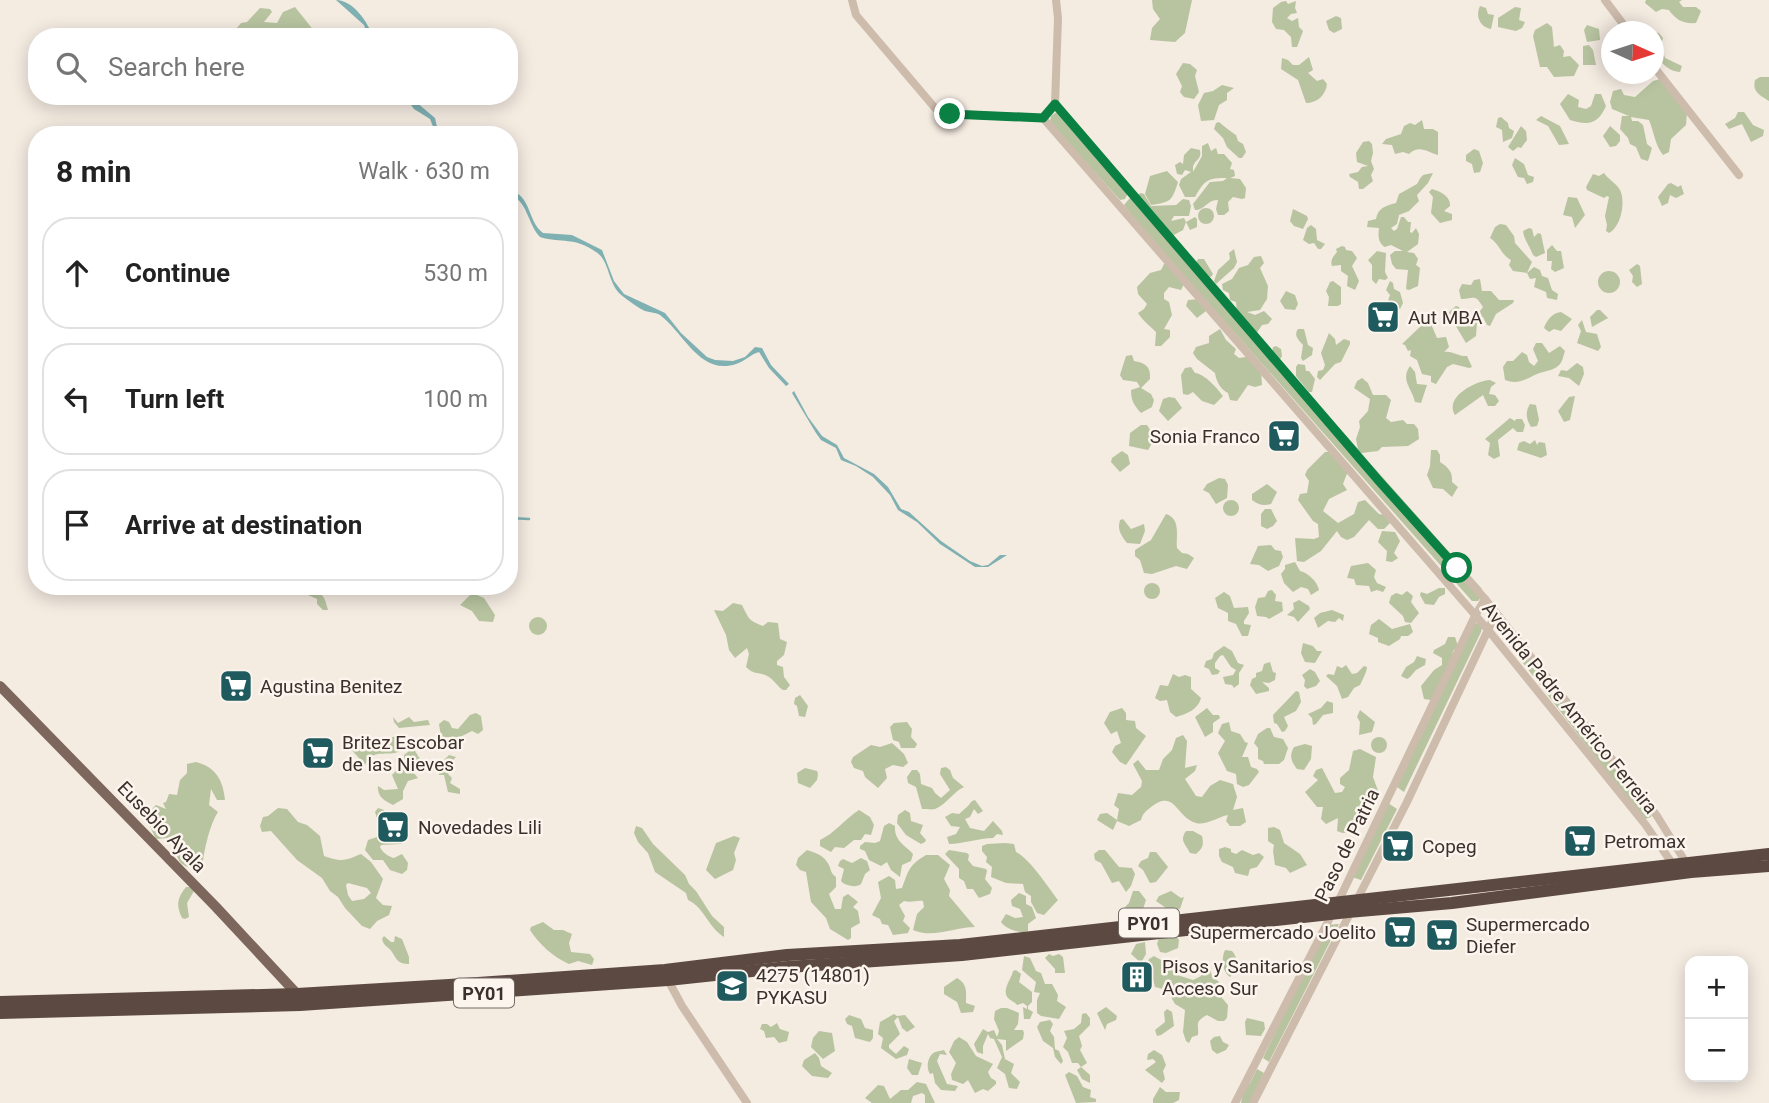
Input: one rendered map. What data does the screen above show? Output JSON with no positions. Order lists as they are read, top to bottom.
{
  "streets": {
    "highway": ["PY01"],
    "main road": ["Eusebio Ayala"],
    "street": ["Avenida Padre Américo Ferreira", "Paso de Patria"]
  },
  "crossings": [
    ["Avenida Padre Américo Ferreira", "Paso de Patria"],
    ["Avenida Padre Américo Ferreira", "PY01"],
    ["Eusebio Ayala", "PY01"],
    ["Paso de Patria", "PY01"]
  ],
  "places": {
    "supermarket": [
      "Aut MBA",
      "Sonia Franco",
      "Agustina Benitez",
      "Britez Escobar de las Nieves",
      "Novedades Lili",
      "Petromax",
      "Copeg",
      "Supermercado Joelito",
      "Supermercado Diefer"
    ],
    "building": ["Pisos y Sanitarios Acceso Sur"],
    "school or university": ["4275 (14801) PYKASU"]
  },
  "north": "right",
  "page": {
    "search": "Search here",
    "heading": ["8 min", "Walk · 630 m"],
    "list": [
      ["Continue", "530 m"],
      ["Turn left", "100 m"],
      "Arrive at destination"
    ],
    "map_buttons": ["+", "−"]
  }
}
